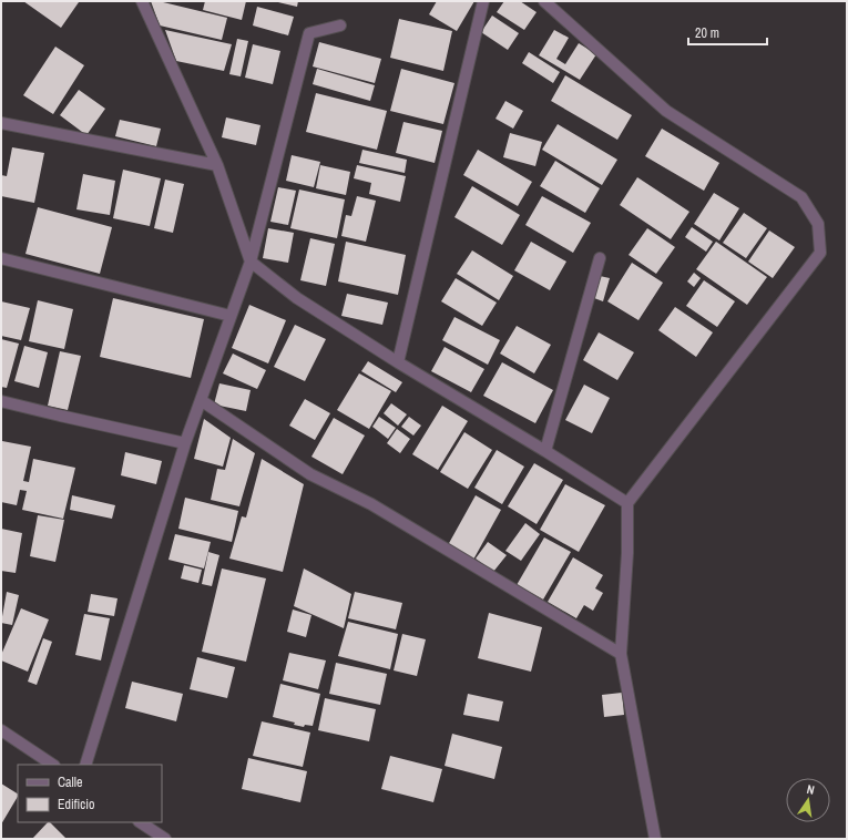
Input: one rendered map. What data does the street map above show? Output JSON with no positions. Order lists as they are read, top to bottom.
{
  "legend": ["Calle", "Edificio"],
  "scale_bar": "20 m",
  "north": "top"
}
